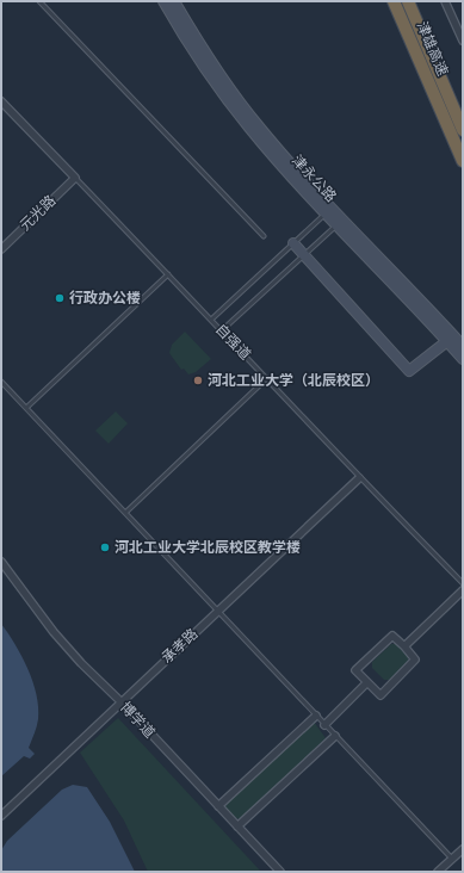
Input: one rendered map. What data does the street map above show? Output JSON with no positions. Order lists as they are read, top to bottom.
{
  "streets": {
    "highway": ["津雄高速"],
    "street": [
      "津永公路",
      "元光路",
      "自强道",
      "承孝路",
      "博学道"
    ]
  },
  "crossings": [
    ["元光路", "自强道"],
    ["自强道", "承孝路"],
    ["承孝路", "博学道"]
  ],
  "places": ["行政办公楼", "河北工业大学（北辰校区）", "河北工业大学北辰校区教学楼"]
}
